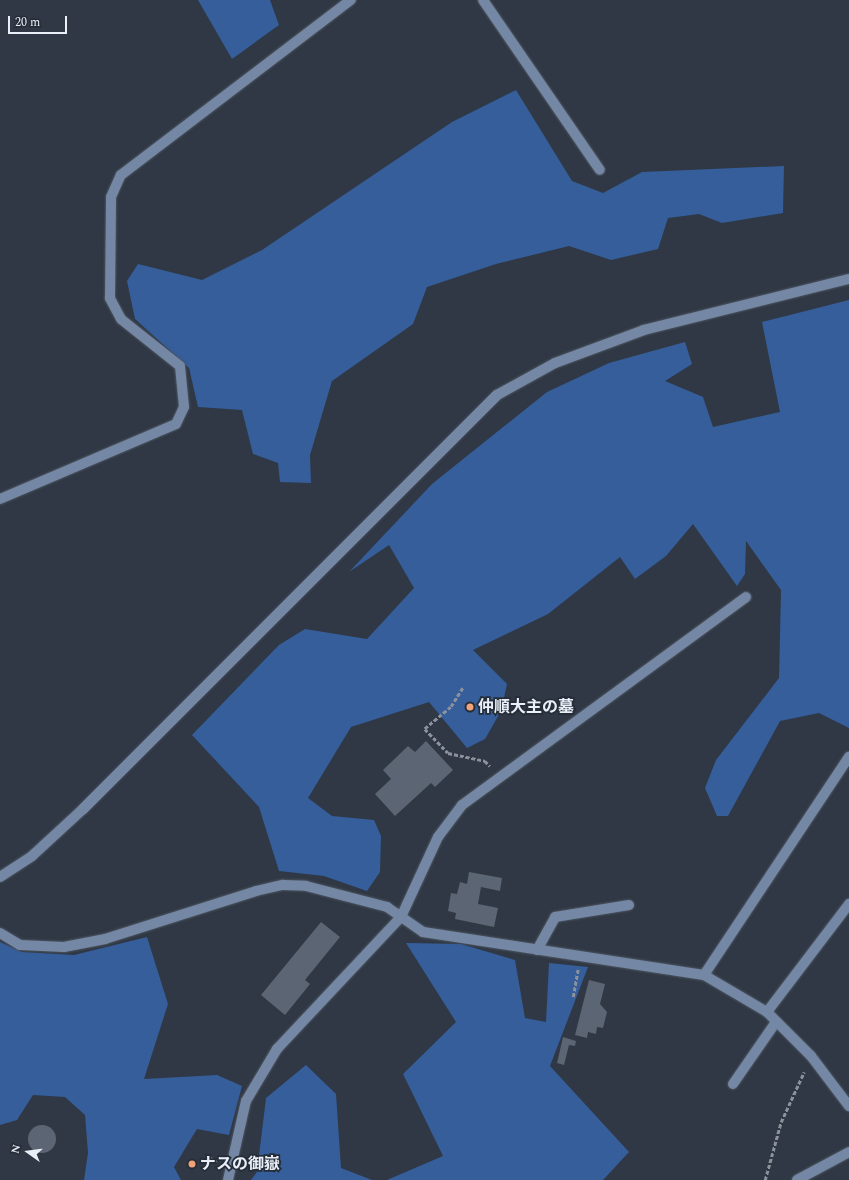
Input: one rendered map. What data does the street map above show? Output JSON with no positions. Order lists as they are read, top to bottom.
{
  "places": ["仲順大主の墓", "ナスの御嶽"],
  "scale_bar": "20 m",
  "north": "left"
}
